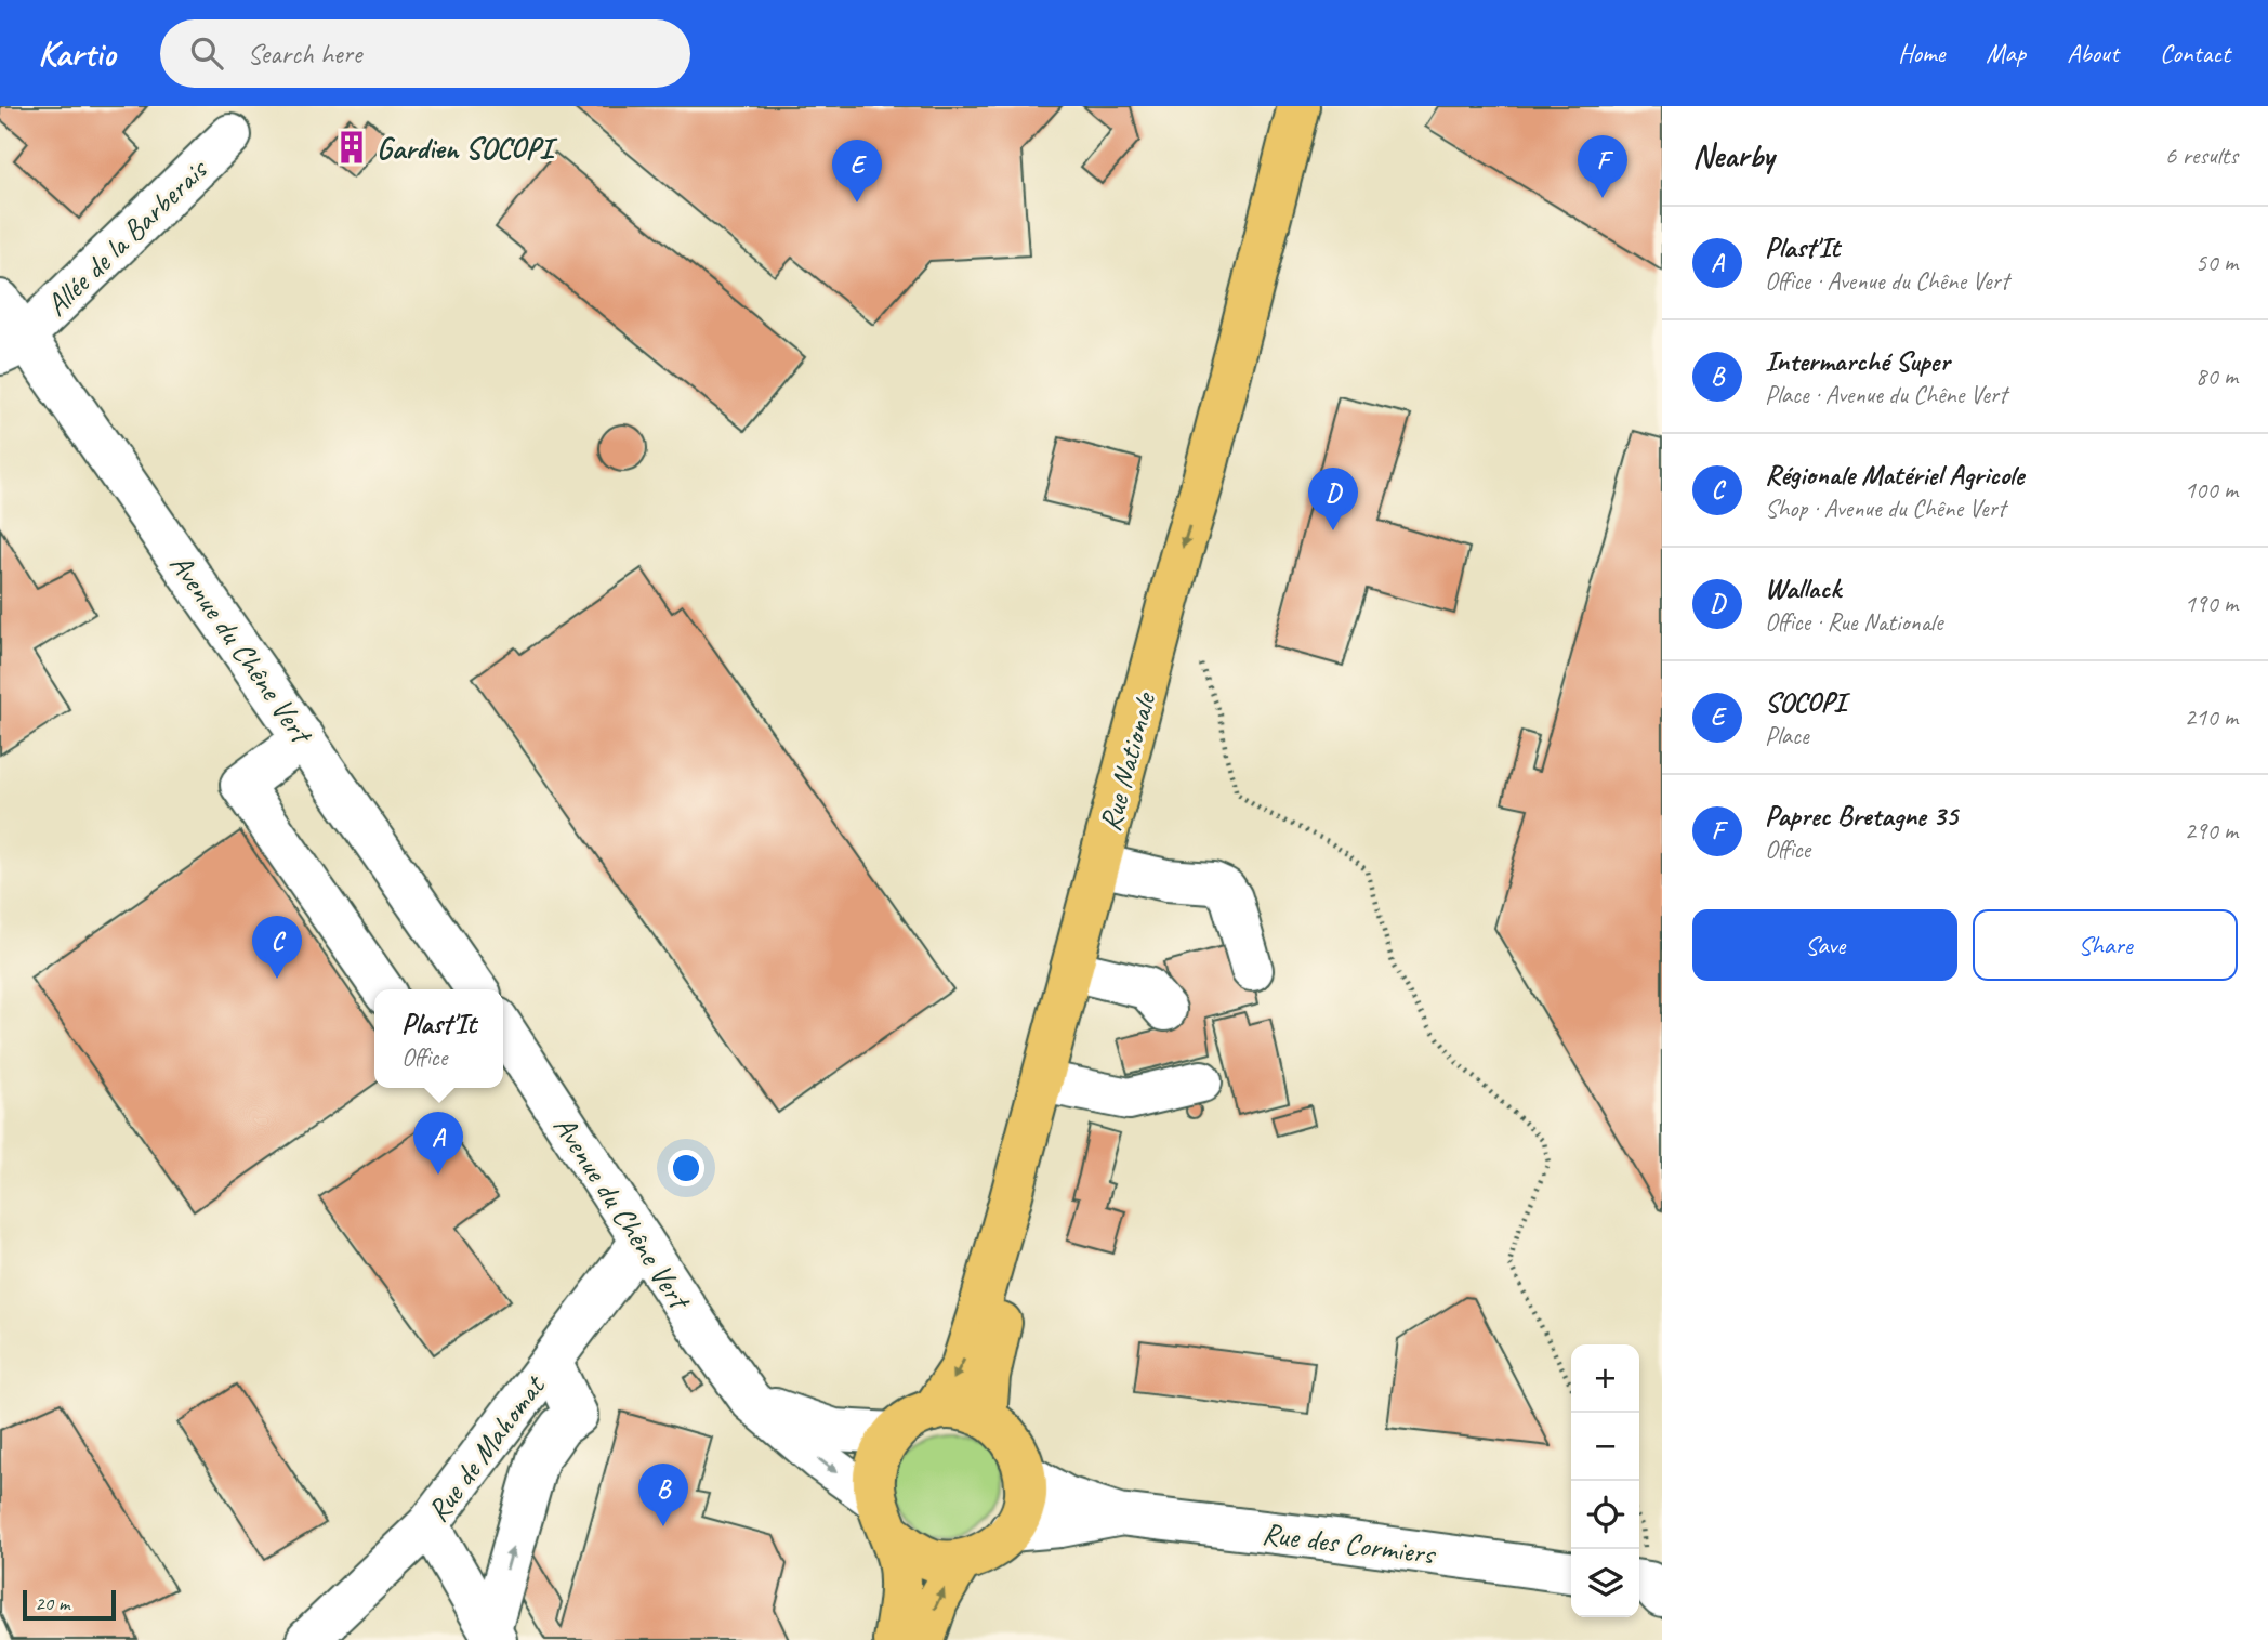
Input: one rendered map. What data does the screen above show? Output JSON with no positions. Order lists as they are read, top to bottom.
{
  "streets": {
    "main road": ["Rue Nationale"],
    "street": [
      "Allée de la Barberais",
      "Avenue du Chêne Vert",
      "Rue de Mahomat",
      "Rue des Cormiers"
    ]
  },
  "crossings": [
    ["Allée de la Barberais", "Avenue du Chêne Vert"],
    ["Avenue du Chêne Vert", "Rue Nationale"],
    ["Avenue du Chêne Vert", "Rue de Mahomat"],
    ["Avenue du Chêne Vert", "Rue des Cormiers"],
    ["Rue Nationale", "Rue des Cormiers"]
  ],
  "places": {
    "building": ["Gardien SOCOPI"]
  },
  "scale_bar": "20 m",
  "page": {
    "header": "Kartio",
    "search": "Search here",
    "nav": [
      "Home",
      "Map",
      "About",
      "Contact"
    ],
    "heading": ["Nearby", "6 results"],
    "pins": [
      "F",
      "E",
      "D",
      "C",
      "A",
      "B"
    ],
    "list": [
      {
        "mark": "A",
        "name": "Plast'It",
        "note": "Office · Avenue du Chêne Vert",
        "value": "50 m"
      },
      {
        "mark": "B",
        "name": "Intermarché Super",
        "note": "Place · Avenue du Chêne Vert",
        "value": "80 m"
      },
      {
        "mark": "C",
        "name": "Régionale Matériel Agricole",
        "note": "Shop · Avenue du Chêne Vert",
        "value": "100 m"
      },
      {
        "mark": "D",
        "name": "Wallack",
        "note": "Office · Rue Nationale",
        "value": "190 m"
      },
      {
        "mark": "E",
        "name": "SOCOPI",
        "note": "Place",
        "value": "210 m"
      },
      {
        "mark": "F",
        "name": "Paprec Bretagne 35",
        "note": "Office",
        "value": "290 m"
      }
    ],
    "buttons": ["Save", "Share"],
    "popup": ["Plast'It", "Office"],
    "map_buttons": ["+", "−"],
    "scale": "20 m"
  }
}
